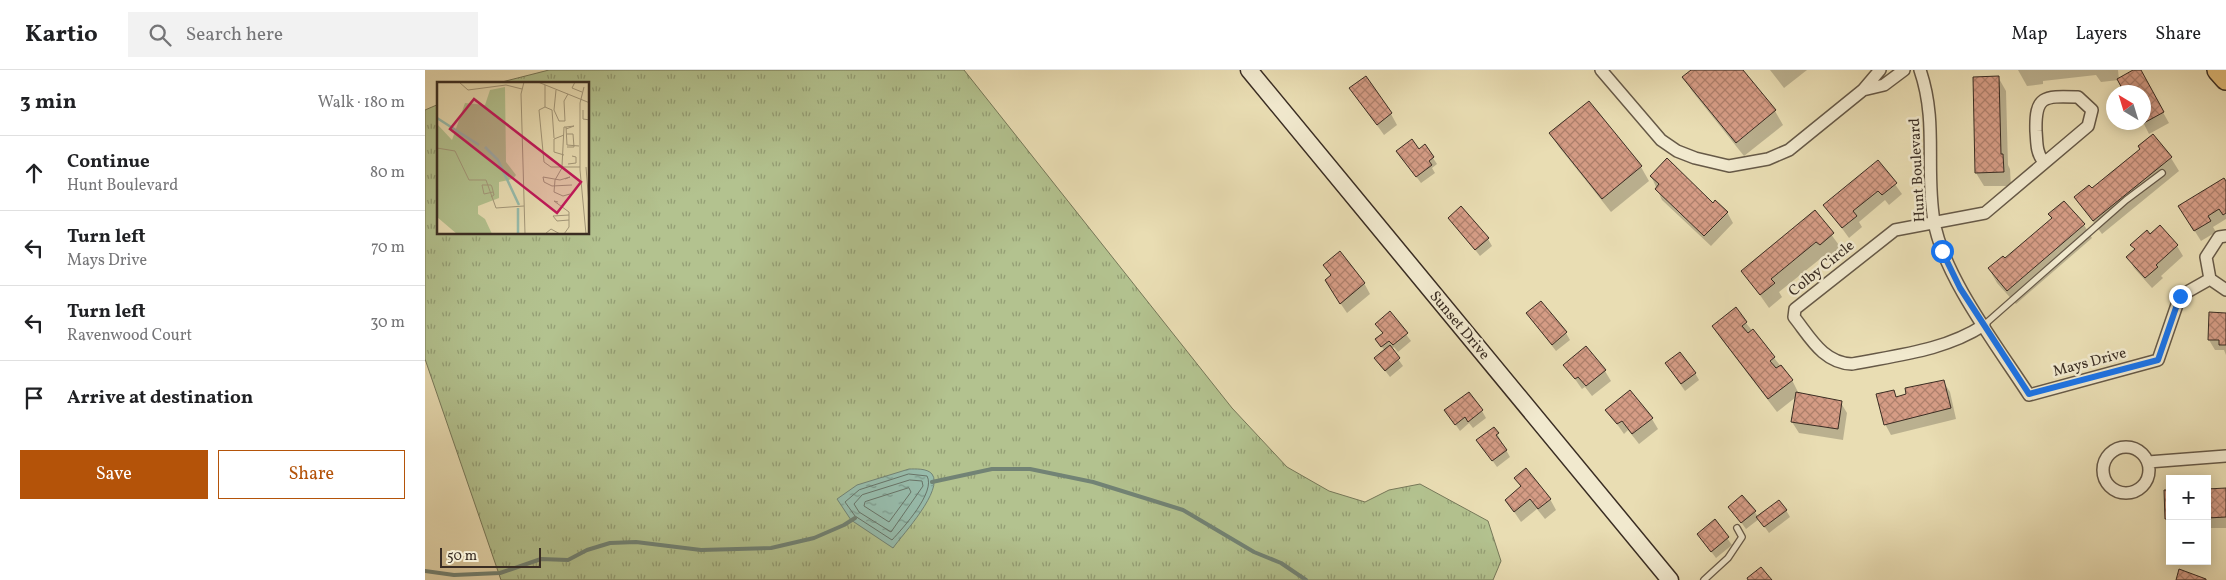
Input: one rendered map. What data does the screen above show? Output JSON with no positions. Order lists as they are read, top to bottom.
{
  "streets": {
    "street": [
      "Hunt Boulevard",
      "Colby Circle",
      "Sunset Drive",
      "Mays Drive"
    ]
  },
  "crossings": [
    ["Hunt Boulevard", "Colby Circle"],
    ["Hunt Boulevard", "Mays Drive"]
  ],
  "scale_bar": "50 m",
  "north": "top left",
  "page": {
    "header": "Kartio",
    "search": "Search here",
    "nav": ["Map", "Layers", "Share"],
    "heading": ["3 min", "Walk · 180 m"],
    "list": [
      ["Continue", "Hunt Boulevard", "80 m"],
      ["Turn left", "Mays Drive", "70 m"],
      ["Turn left", "Ravenwood Court", "30 m"],
      "Arrive at destination"
    ],
    "buttons": ["Save", "Share"],
    "map_buttons": ["+", "−"],
    "scale": "50 m"
  }
}
